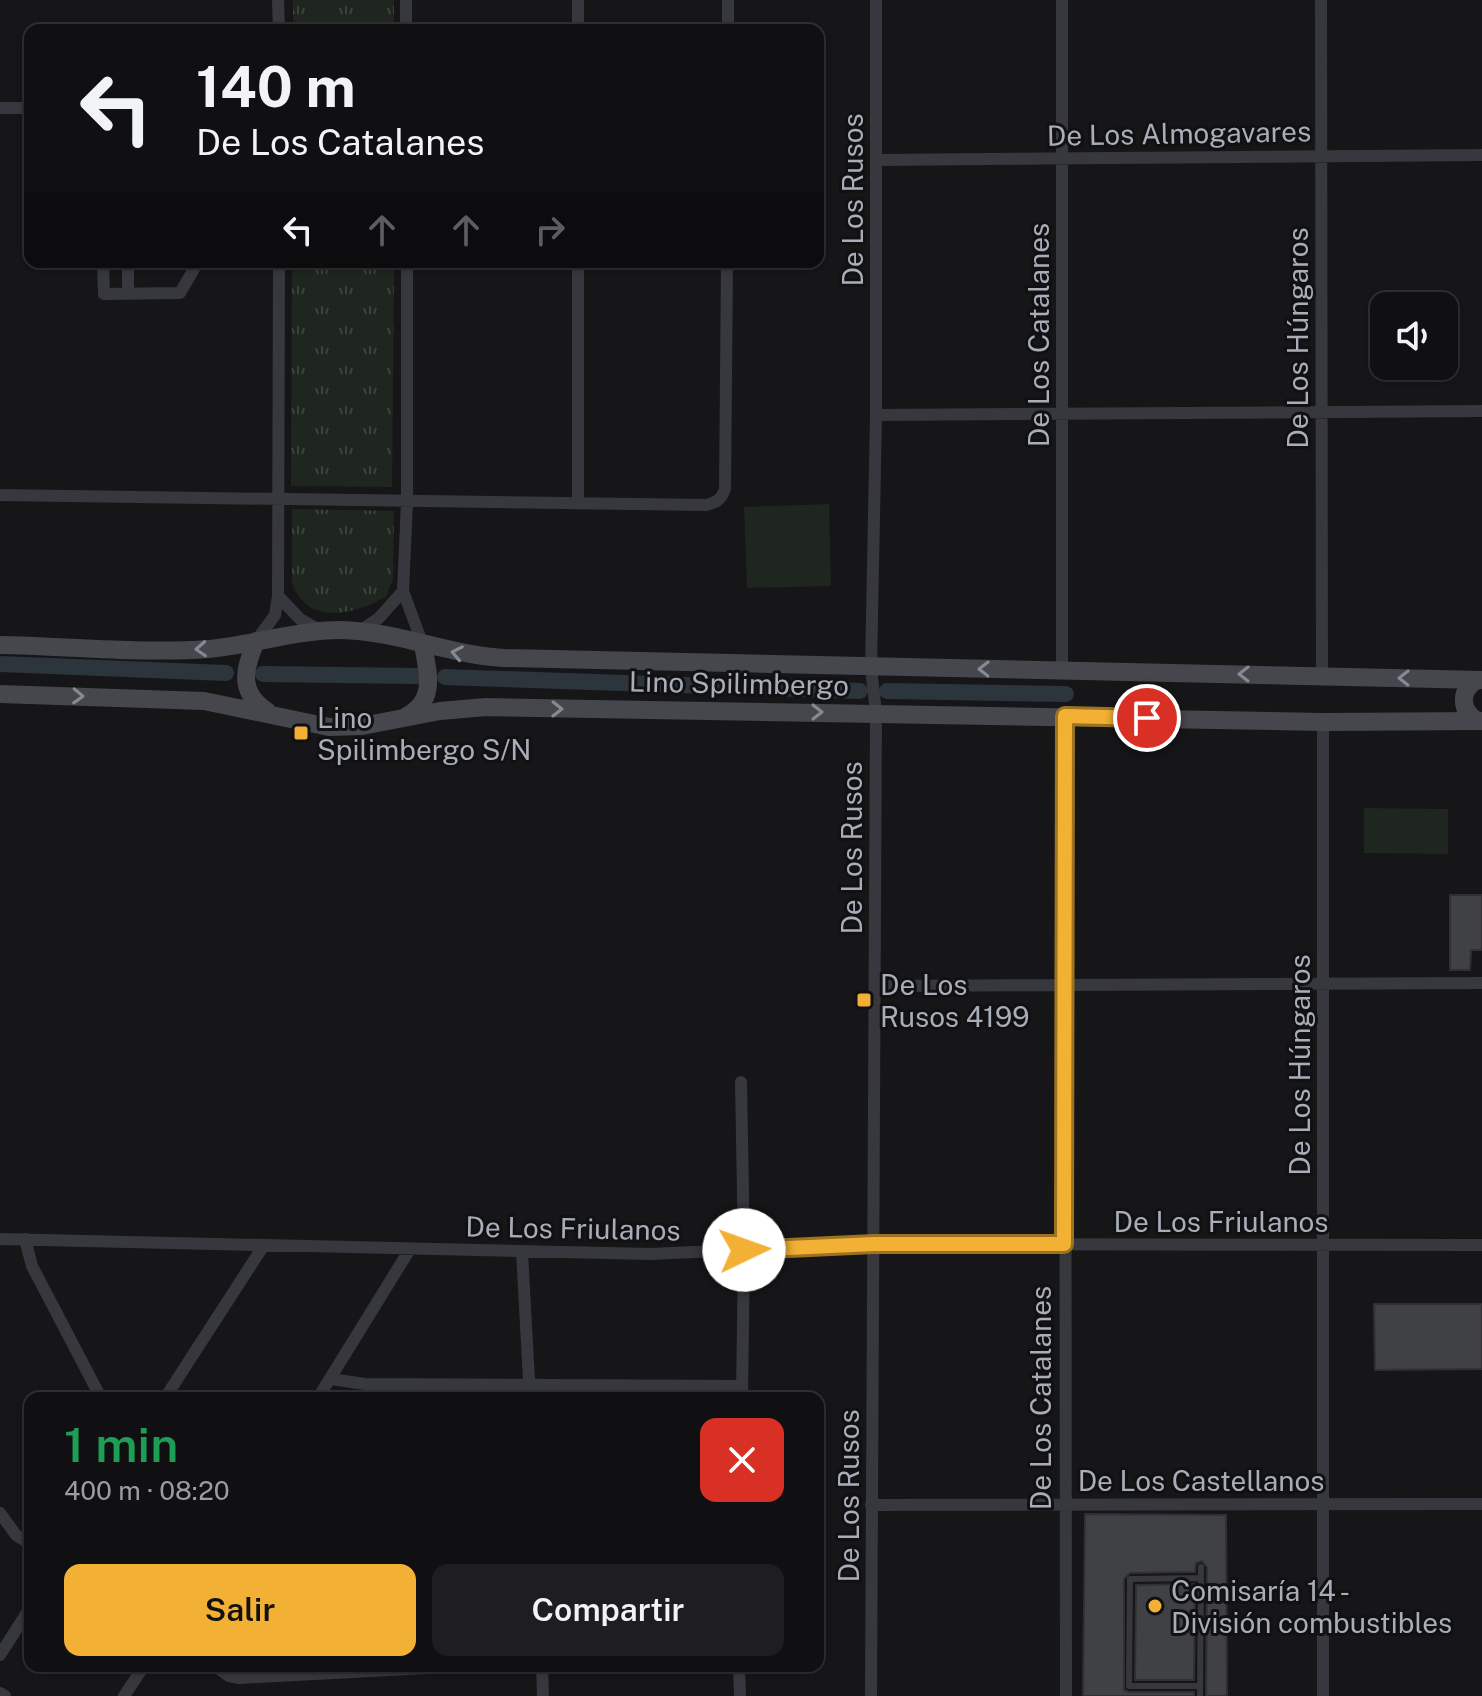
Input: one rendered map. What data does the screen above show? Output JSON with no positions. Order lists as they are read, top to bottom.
{
  "streets": {
    "main road": ["Lino Spilimbergo"],
    "street": [
      "De Los Almogavares",
      "De Los Rusos",
      "De Los Catalanes",
      "De Los Húngaros",
      "De Los Friulanos",
      "De Los Castellanos"
    ]
  },
  "crossings": [
    ["De Los Almogavares", "De Los Rusos"],
    ["De Los Almogavares", "De Los Catalanes"],
    ["De Los Almogavares", "De Los Húngaros"],
    ["De Los Rusos", "Lino Spilimbergo"],
    ["De Los Rusos", "De Los Friulanos"],
    ["De Los Rusos", "De Los Castellanos"],
    ["De Los Catalanes", "Lino Spilimbergo"],
    ["De Los Catalanes", "De Los Friulanos"],
    ["De Los Catalanes", "De Los Castellanos"],
    ["De Los Húngaros", "Lino Spilimbergo"],
    ["De Los Húngaros", "De Los Friulanos"],
    ["De Los Húngaros", "De Los Castellanos"]
  ],
  "places": {
    "transit": ["Lino Spilimbergo S/N", "De Los Rusos 4199"],
    "other": ["Comisaría 14 - División combustibles"]
  },
  "page": {
    "turn": ["140 m", "De Los Catalanes"],
    "heading": ["1 min", "400 m · 08:20"],
    "buttons": ["Salir", "Compartir"]
  }
}
